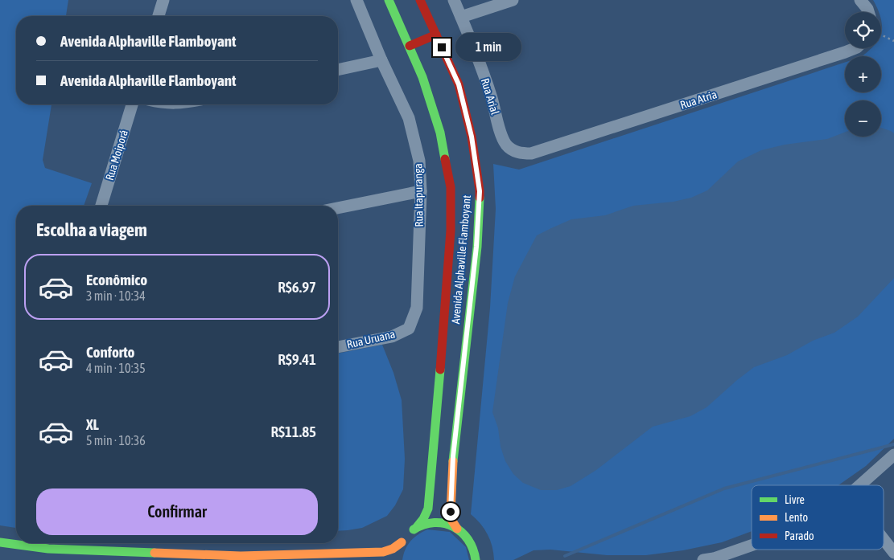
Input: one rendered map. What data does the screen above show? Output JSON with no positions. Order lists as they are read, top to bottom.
{
  "streets": {
    "street": [
      "Rua Arial",
      "Rua Atria",
      "Rua Moiporá",
      "Rua Itapuranga",
      "Avenida Alphaville Flamboyant",
      "Rua Uruana"
    ]
  },
  "crossings": [
    ["Rua Arial", "Rua Atria"],
    ["Rua Itapuranga", "Rua Uruana"]
  ],
  "legend": ["Livre", "Lento", "Parado"],
  "page": {
    "map_buttons": ["+", "−"],
    "banner": ["Avenida Alphaville Flamboyant", "Avenida Alphaville Flamboyant"],
    "bubble": "1 min",
    "heading": "Escolha a viagem",
    "list": [
      {
        "name": "Econômico",
        "note": "3 min · 10:34",
        "value": "R$6.97"
      },
      {
        "name": "Conforto",
        "note": "4 min · 10:35",
        "value": "R$9.41"
      },
      {
        "name": "XL",
        "note": "5 min · 10:36",
        "value": "R$11.85"
      }
    ],
    "buttons": "Confirmar"
  }
}
